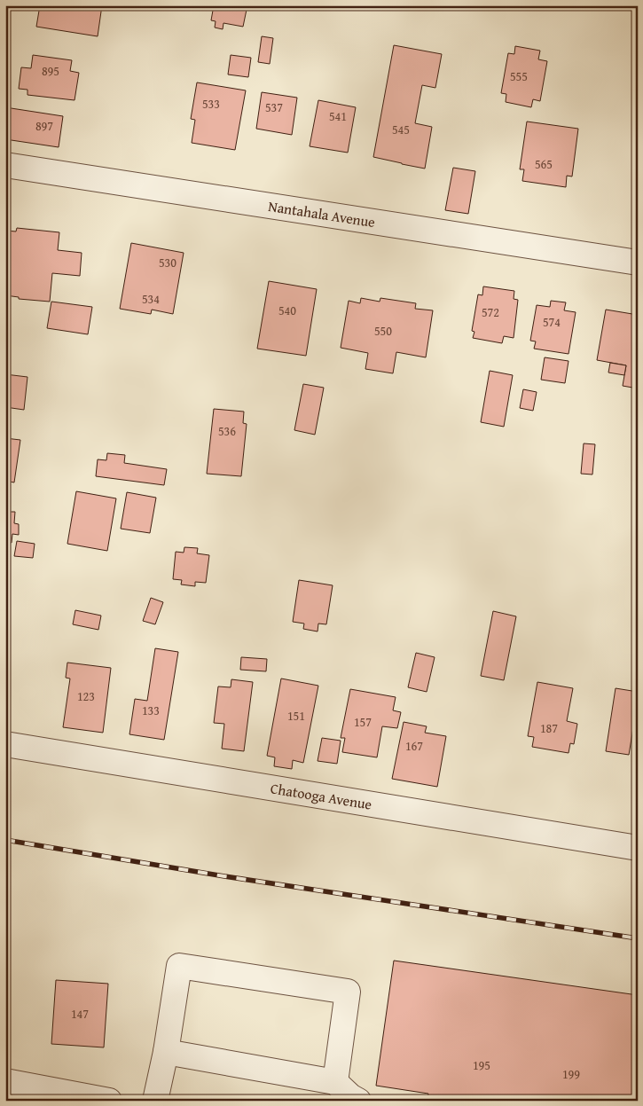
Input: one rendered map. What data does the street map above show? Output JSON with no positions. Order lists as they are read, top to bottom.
{
  "streets": {
    "street": ["Nantahala Avenue", "Chatooga Avenue"]
  },
  "house_numbers": [
    "895",
    "555",
    "533",
    "537",
    "541",
    "897",
    "545",
    "565",
    "530",
    "534",
    "540",
    "572",
    "574",
    "550",
    "536",
    "123",
    "133",
    "151",
    "157",
    "187",
    "167",
    "147",
    "195",
    "199"
  ]
}
